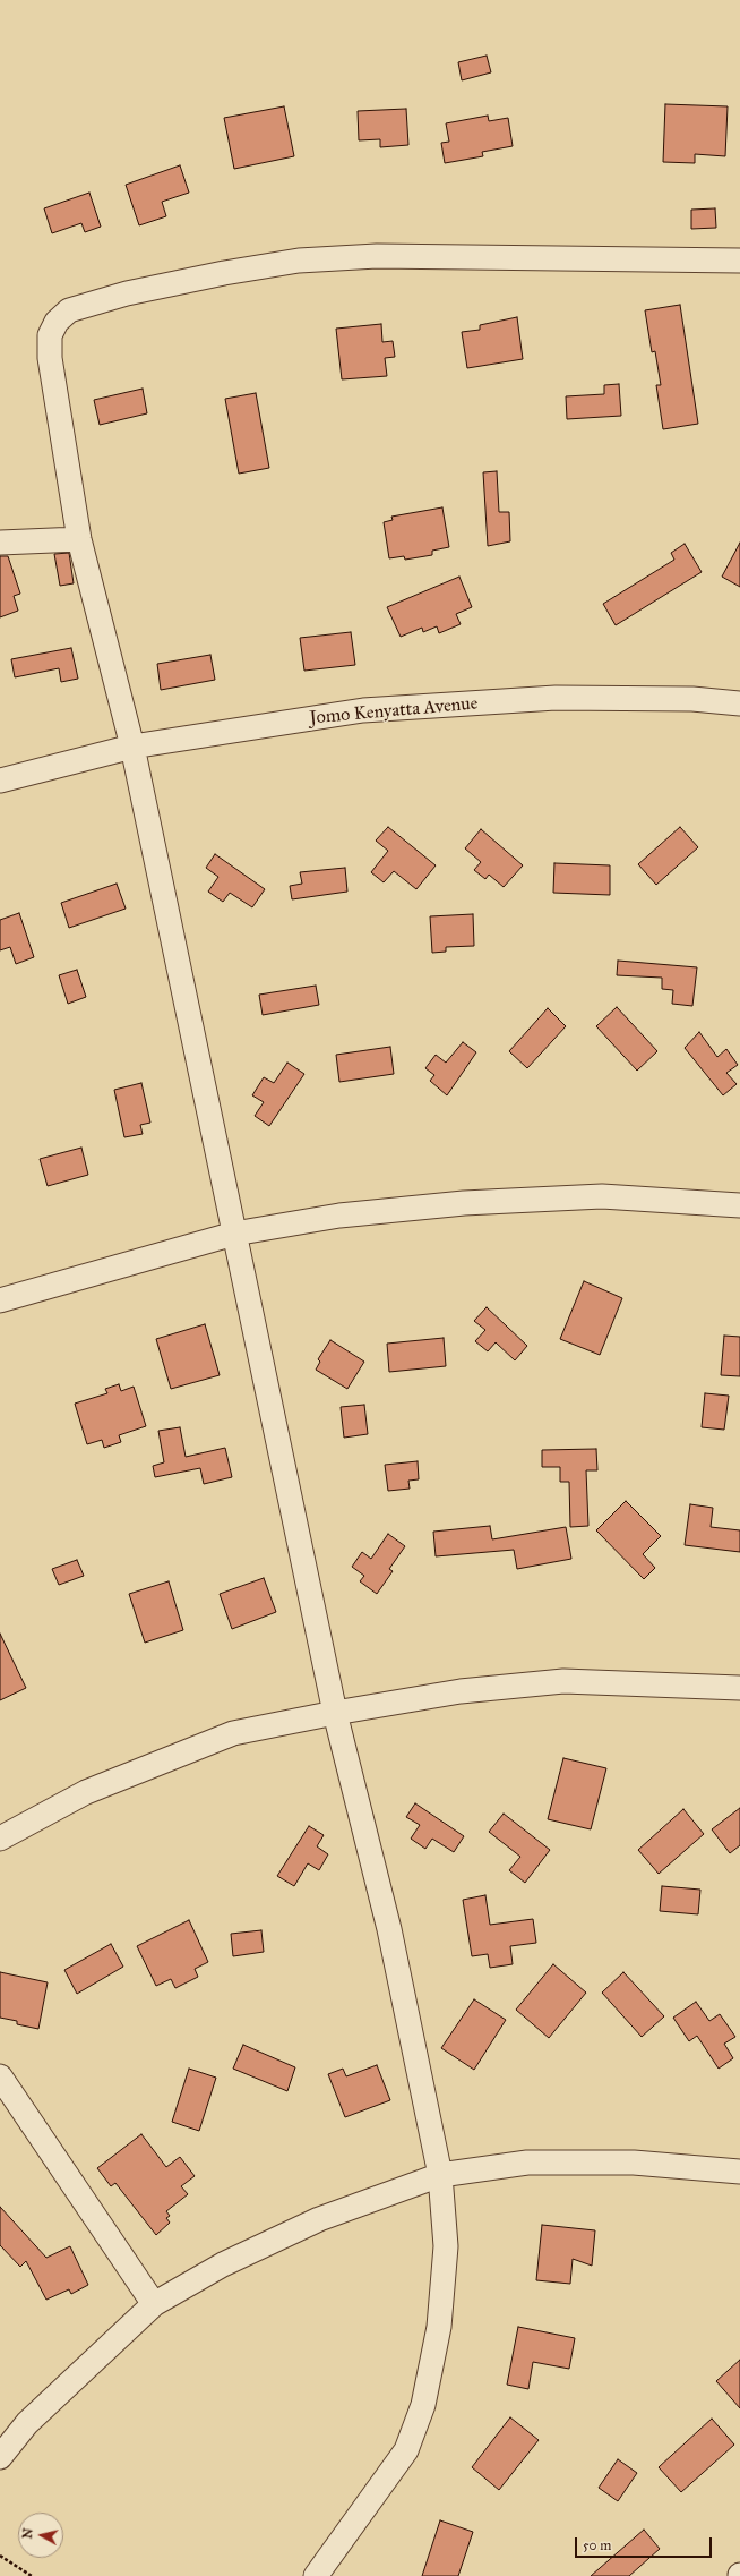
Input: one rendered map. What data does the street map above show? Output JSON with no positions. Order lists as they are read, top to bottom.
{
  "streets": {
    "street": ["Jomo Kenyatta Avenue"]
  },
  "scale_bar": "50 m",
  "north": "left"
}
